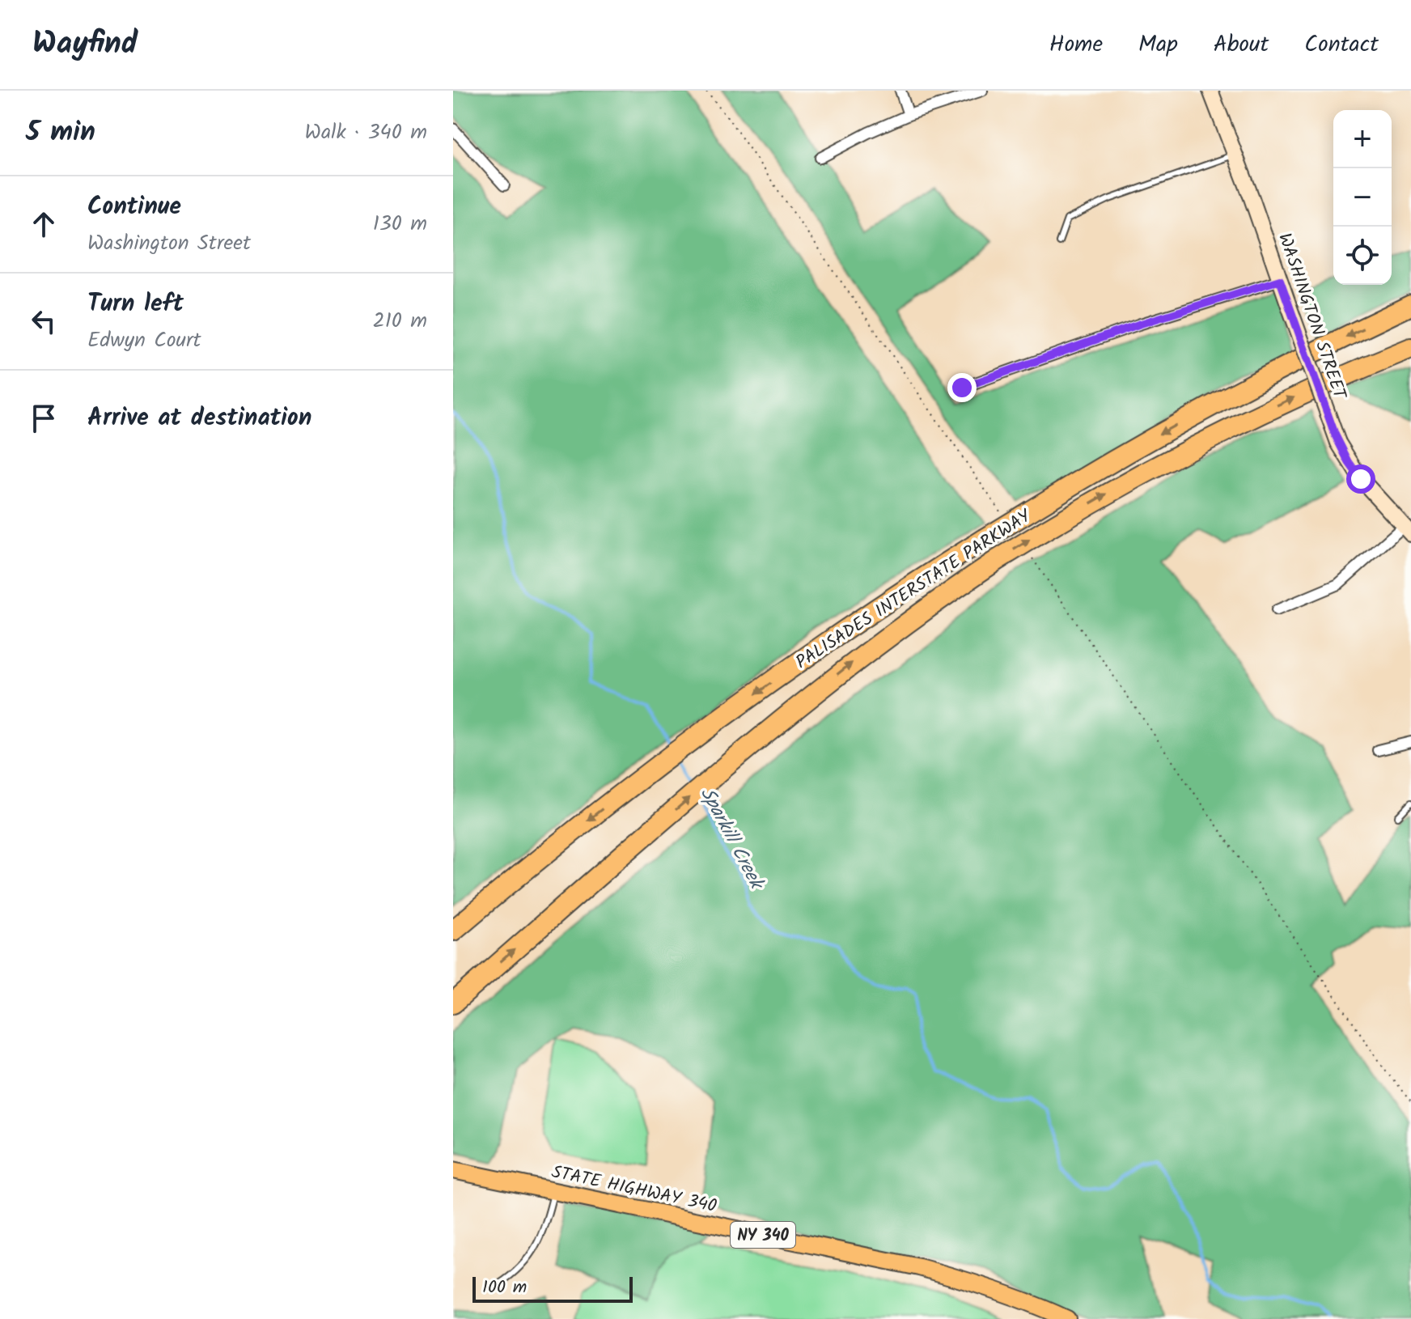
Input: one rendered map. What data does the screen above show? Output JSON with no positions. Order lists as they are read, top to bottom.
{
  "streets": {
    "highway": ["PALISADES INTERSTATE PARKWAY"],
    "main road": ["WASHINGTON STREET", "STATE HIGHWAY 340", "NY 340"]
  },
  "water": ["Sparkill Creek"],
  "scale_bar": "100 m",
  "page": {
    "header": "Wayfind",
    "nav": [
      "Home",
      "Map",
      "About",
      "Contact"
    ],
    "heading": ["5 min", "Walk · 340 m"],
    "map_buttons": ["+", "−"],
    "list": [
      ["Continue", "Washington Street", "130 m"],
      ["Turn left", "Edwyn Court", "210 m"],
      "Arrive at destination"
    ],
    "scale": "100 m"
  }
}
